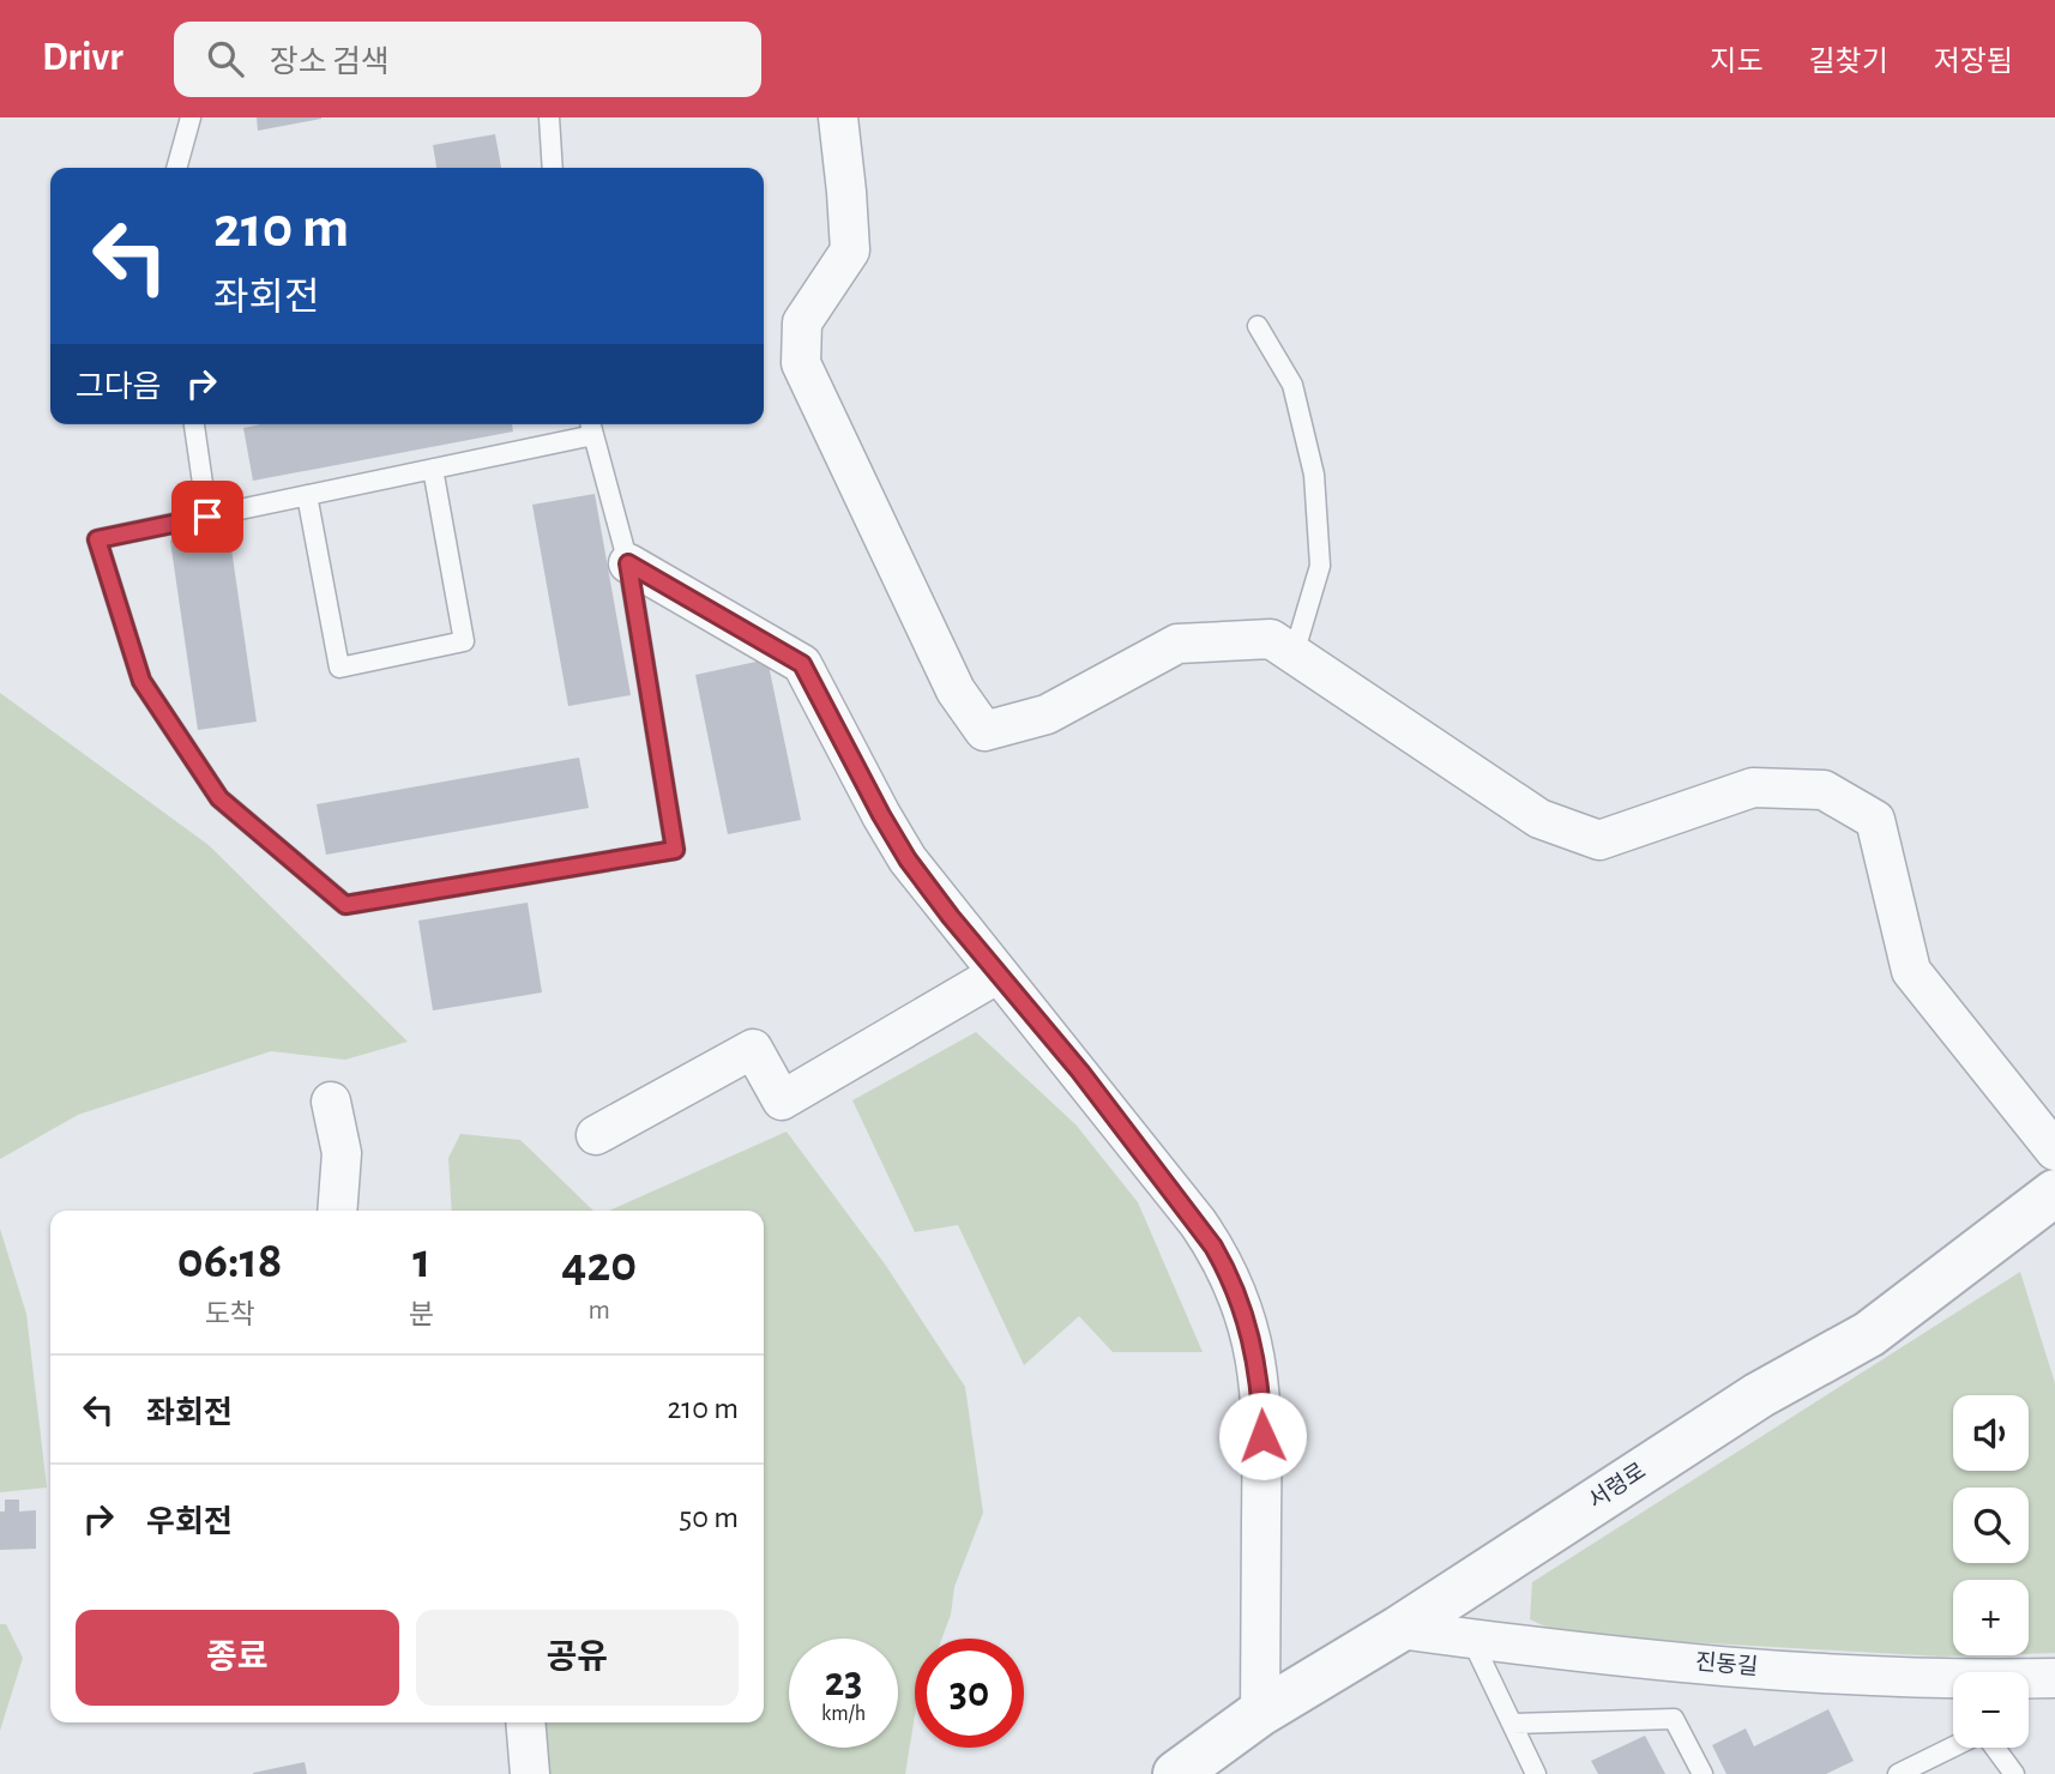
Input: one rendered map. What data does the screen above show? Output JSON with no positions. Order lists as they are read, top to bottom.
{
  "streets": {
    "street": ["서령로", "진동길"]
  },
  "crossings": [
    ["서령로", "진동길"]
  ],
  "page": {
    "header": "Drivr",
    "search": "장소 검색",
    "nav": ["지도", "길찾기", "저장됨"],
    "turn": ["210 m", "좌회전"],
    "then": "그다음",
    "eta": [
      "06:18",
      "도착",
      "1",
      "분",
      "420",
      "m"
    ],
    "list": [
      {
        "name": "좌회전",
        "value": "210 m"
      },
      {
        "name": "우회전",
        "value": "50 m"
      }
    ],
    "map_buttons": ["+", "−"],
    "buttons": ["종료", "공유"],
    "speed": "23 km/h",
    "limit": "30"
  }
}
